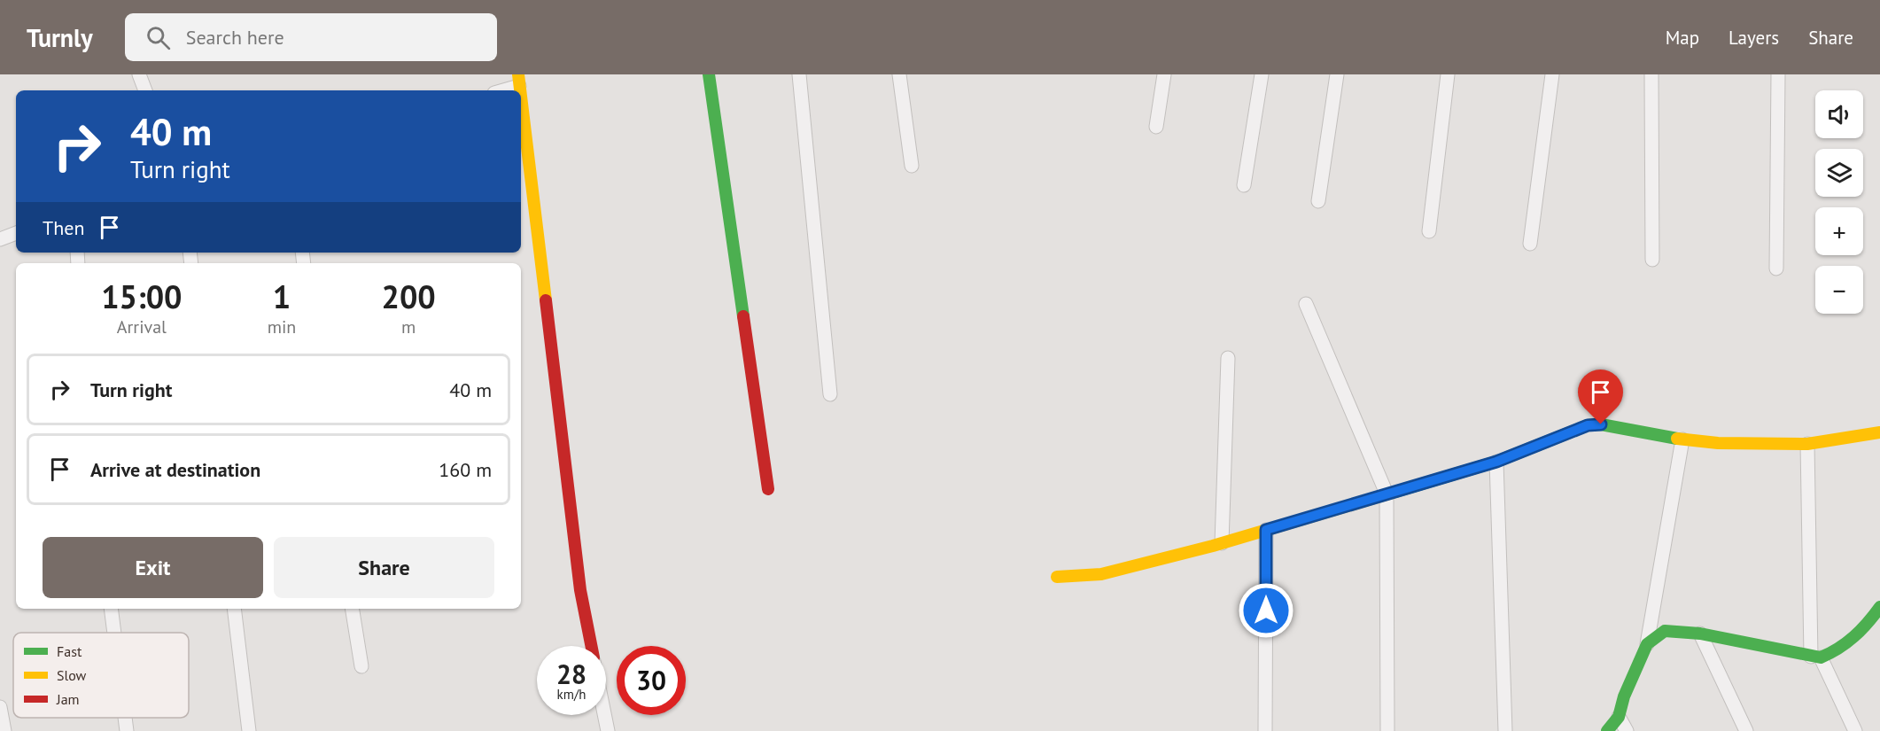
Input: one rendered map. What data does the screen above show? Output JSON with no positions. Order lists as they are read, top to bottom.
{
  "legend": ["Fast", "Slow", "Jam"],
  "page": {
    "header": "Turnly",
    "search": "Search here",
    "nav": ["Map", "Layers", "Share"],
    "map_buttons": ["+", "−"],
    "turn": ["40 m", "Turn right"],
    "then": "Then",
    "eta": [
      "15:00",
      "Arrival",
      "1",
      "min",
      "200",
      "m"
    ],
    "list": [
      {
        "name": "Turn right",
        "value": "40 m"
      },
      {
        "name": "Arrive at destination",
        "value": "160 m"
      }
    ],
    "buttons": ["Exit", "Share"],
    "speed": "28 km/h",
    "limit": "30"
  }
}
